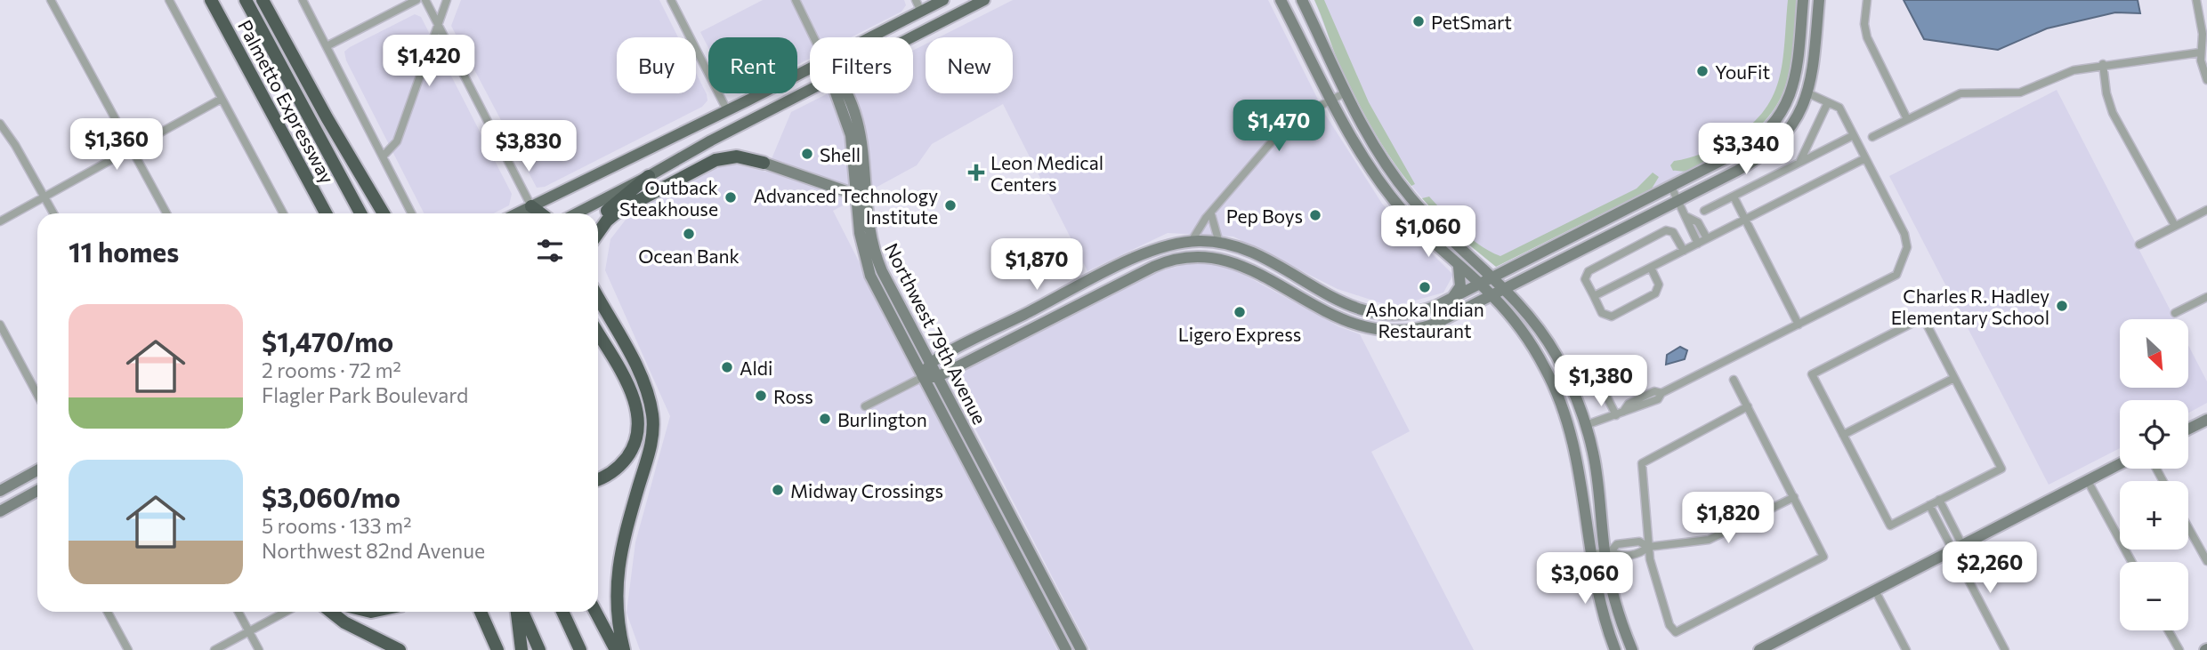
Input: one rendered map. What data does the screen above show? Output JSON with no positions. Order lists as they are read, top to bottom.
{
  "streets": {
    "highway": ["Palmetto Expressway"],
    "street": ["Northwest 79th Avenue"]
  },
  "places": {
    "other": [
      "PetSmart",
      "YouFit",
      "Shell",
      "Outback Steakhouse",
      "Advanced Technology Institute",
      "Pep Boys",
      "Ocean Bank",
      "Ashoka Indian Restaurant",
      "Charles R. Hadley Elementary School",
      "Ligero Express",
      "Aldi",
      "Ross",
      "Burlington",
      "Midway Crossings"
    ],
    "health": ["Leon Medical Centers"]
  },
  "north": "bottom right",
  "page": {
    "price": [
      "$1,420",
      "$1,470",
      "$1,360",
      "$3,830",
      "$3,340",
      "$1,060",
      "$1,870",
      "$1,380",
      "$1,820",
      "$2,260",
      "$3,060"
    ],
    "chip": [
      "Buy",
      "Rent",
      "Filters",
      "New"
    ],
    "heading": "11 homes",
    "list": [
      {
        "name": "$1,470/mo",
        "note": "2 rooms · 72 m² · Flagler Park Boulevard"
      },
      {
        "name": "$3,060/mo",
        "note": "5 rooms · 133 m² · Northwest 82nd Avenue"
      }
    ],
    "map_buttons": ["+", "−"]
  }
}
